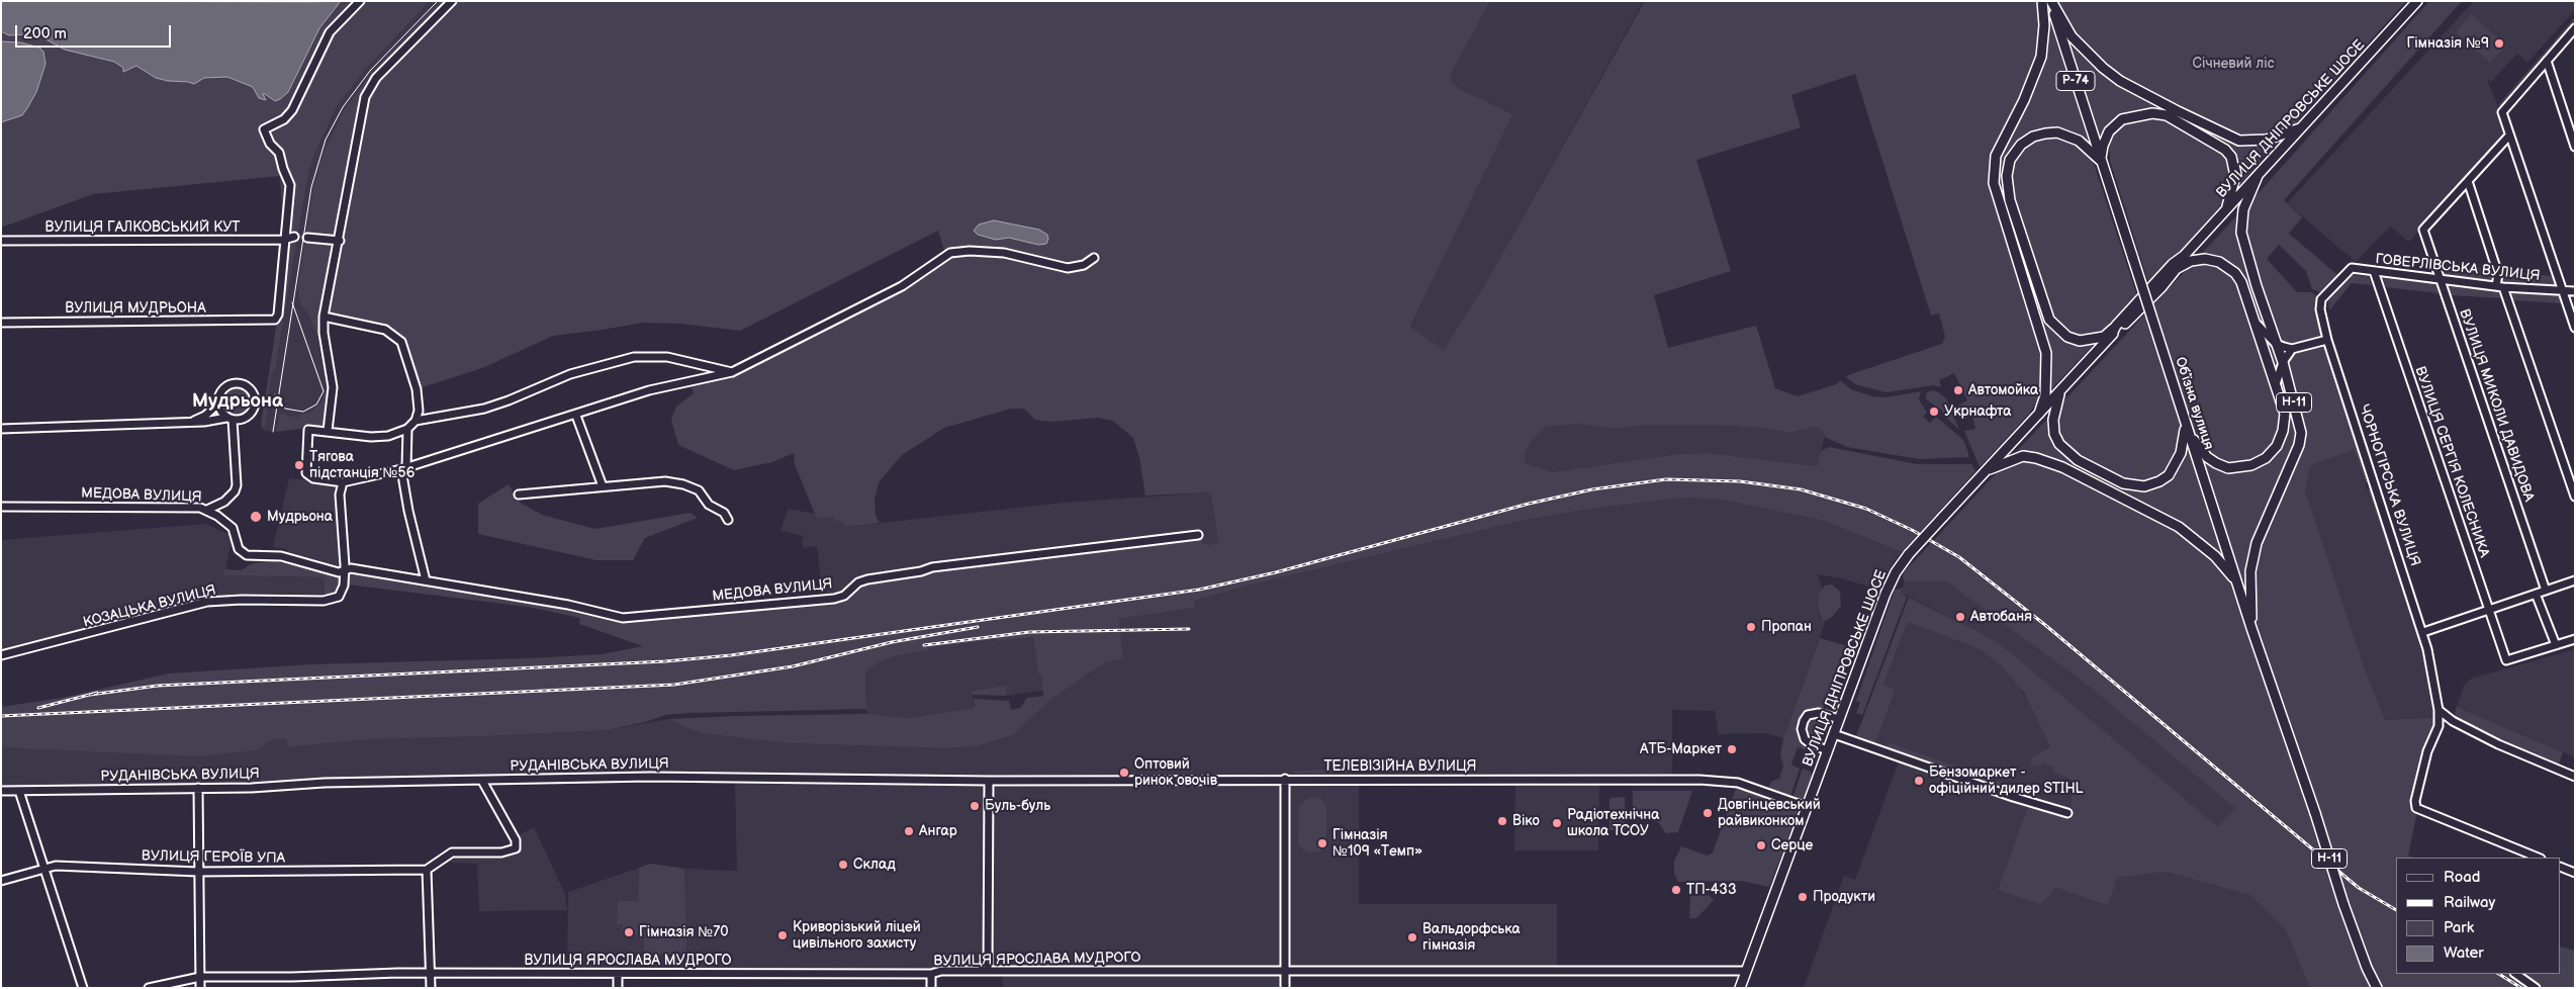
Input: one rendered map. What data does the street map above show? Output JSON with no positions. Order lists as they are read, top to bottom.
{
  "streets": {
    "main road": [
      "Р-74",
      "ВУЛИЦЯ ДНІПРОВСЬКЕ ШОСЕ",
      "Н-11",
      "Обʼїзна вулиця"
    ],
    "street": [
      "ВУЛИЦЯ ГАЛКОВСЬКИЙ КУТ",
      "ГОВЕРЛІВСЬКА ВУЛИЦЯ",
      "ВУЛИЦЯ МУДРЬОНА",
      "ВУЛИЦЯ МИКОЛИ ДАВИДОВА",
      "ВУЛИЦЯ СЕРГІЯ КОЛЕСНИКА",
      "ЧОРНОГІРСЬКА ВУЛИЦЯ",
      "МЕДОВА ВУЛИЦЯ",
      "КОЗАЦЬКА ВУЛИЦЯ",
      "РУДАНІВСЬКА ВУЛИЦЯ",
      "ТЕЛЕВІЗІЙНА ВУЛИЦЯ",
      "ВУЛИЦЯ ГЕРОЇВ УПА",
      "ВУЛИЦЯ ЯРОСЛАВА МУДРОГО"
    ]
  },
  "crossings": [
    ["ВУЛИЦЯ ДНІПРОВСЬКЕ ШОСЕ", "Н-11"],
    ["ВУЛИЦЯ ДНІПРОВСЬКЕ ШОСЕ", "ТЕЛЕВІЗІЙНА ВУЛИЦЯ"],
    ["ВУЛИЦЯ ДНІПРОВСЬКЕ ШОСЕ", "ВУЛИЦЯ ЯРОСЛАВА МУДРОГО"],
    ["ВУЛИЦЯ ГАЛКОВСЬКИЙ КУТ", "ВУЛИЦЯ МУДРЬОНА"],
    ["ГОВЕРЛІВСЬКА ВУЛИЦЯ", "ВУЛИЦЯ МИКОЛИ ДАВИДОВА"],
    ["ГОВЕРЛІВСЬКА ВУЛИЦЯ", "ВУЛИЦЯ СЕРГІЯ КОЛЕСНИКА"],
    ["ГОВЕРЛІВСЬКА ВУЛИЦЯ", "ЧОРНОГІРСЬКА ВУЛИЦЯ"],
    ["Н-11", "Обʼїзна вулиця"],
    ["МЕДОВА ВУЛИЦЯ", "КОЗАЦЬКА ВУЛИЦЯ"],
    ["РУДАНІВСЬКА ВУЛИЦЯ", "ТЕЛЕВІЗІЙНА ВУЛИЦЯ"]
  ],
  "districts": ["Мудрьона"],
  "parks": ["Січневий ліс"],
  "places": [
    "Гімназія №9",
    "Автомойка",
    "Укрнафта",
    "Тягова підстанція №56",
    "Мудрьона",
    "Автобаня",
    "Пропан",
    "АТБ-Маркет",
    "Оптовий ринок овочів",
    "Бензомаркет - офіційний дилер STIHL",
    "Буль-буль",
    "Довгінцевський райвиконком",
    "Віко",
    "Радіотехнічна школа ТСОУ",
    "Ангар",
    "Гімназія №109 «Темп»",
    "Серце",
    "Склад",
    "ТП-433",
    "Продукти",
    "Гімназія №70",
    "Криворізький ліцей цивільного захисту",
    "Вальдорфська гімназія"
  ],
  "legend": [
    "Road",
    "Railway",
    "Park",
    "Water"
  ],
  "scale_bar": "200 m"
}
